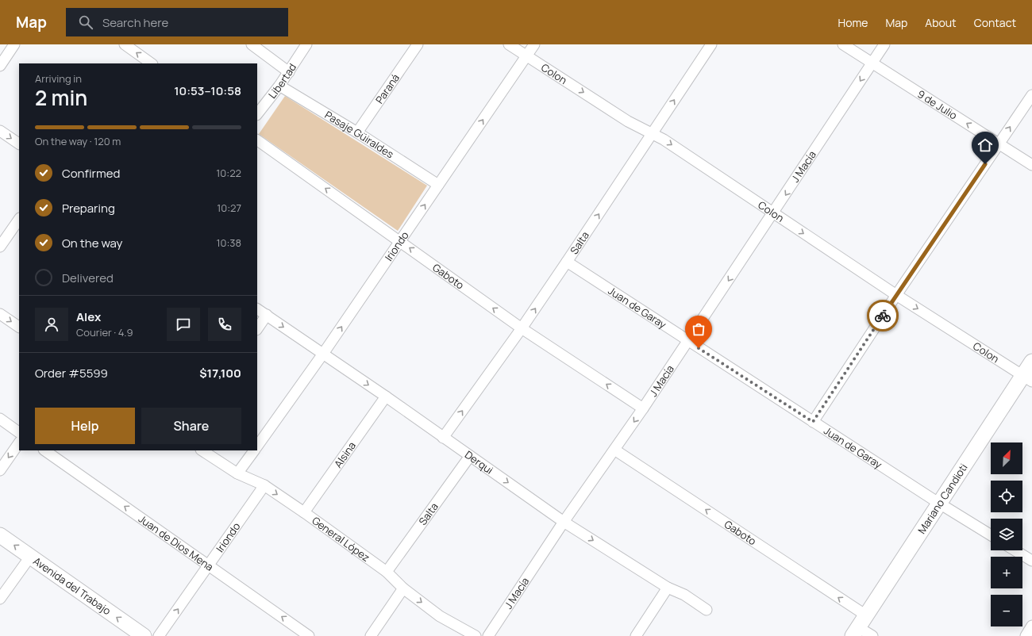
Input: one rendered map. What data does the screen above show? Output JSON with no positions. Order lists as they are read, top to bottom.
{
  "streets": {
    "street": [
      "Colon",
      "Libertad",
      "Paraná",
      "9 de Julio",
      "Pasaje Güiraldes",
      "J Macía",
      "Salta",
      "Iriondo",
      "Gaboto",
      "Juan de Garay",
      "Alsina",
      "Derqui",
      "Mariano Candioti",
      "General López",
      "Juan de Dios Mena",
      "Avenida del Trabajo"
    ]
  },
  "crossings": [
    ["Colon", "J Macía"],
    ["Colon", "Salta"],
    ["Colon", "Iriondo"],
    ["Colon", "Mariano Candioti"],
    ["Libertad", "Pasaje Güiraldes"],
    ["Paraná", "Pasaje Güiraldes"],
    ["9 de Julio", "J Macía"],
    ["Pasaje Güiraldes", "Iriondo"],
    ["J Macía", "Gaboto"],
    ["J Macía", "Juan de Garay"],
    ["J Macía", "Derqui"],
    ["Salta", "Gaboto"],
    ["Salta", "Juan de Garay"],
    ["Salta", "Derqui"],
    ["Salta", "General López"],
    ["Iriondo", "Gaboto"],
    ["Iriondo", "Derqui"],
    ["Iriondo", "General López"],
    ["Iriondo", "Juan de Dios Mena"],
    ["Gaboto", "Mariano Candioti"],
    ["Juan de Garay", "Mariano Candioti"],
    ["Alsina", "Derqui"],
    ["Alsina", "General López"]
  ],
  "one_way": [
    "Colon",
    "9 de Julio",
    "J Macía",
    "Salta",
    "Iriondo",
    "Gaboto",
    "Derqui",
    "General López",
    "Juan de Dios Mena",
    "Avenida del Trabajo"
  ],
  "north": "top right",
  "page": {
    "header": "Map",
    "search": "Search here",
    "nav": [
      "Home",
      "Map",
      "About",
      "Contact"
    ],
    "heading": ["2 min", "Arriving in", "10:53–10:58"],
    "panel": [
      "Alex",
      "Courier · 4.9",
      "Order #5599",
      "$17,100"
    ],
    "bar": "On the way · 120 m",
    "list": [
      ["Confirmed", "10:22"],
      ["Preparing", "10:27"],
      ["On the way", "10:38"],
      "Delivered"
    ],
    "buttons": ["Help", "Share"],
    "map_buttons": ["+", "−"]
  }
}
